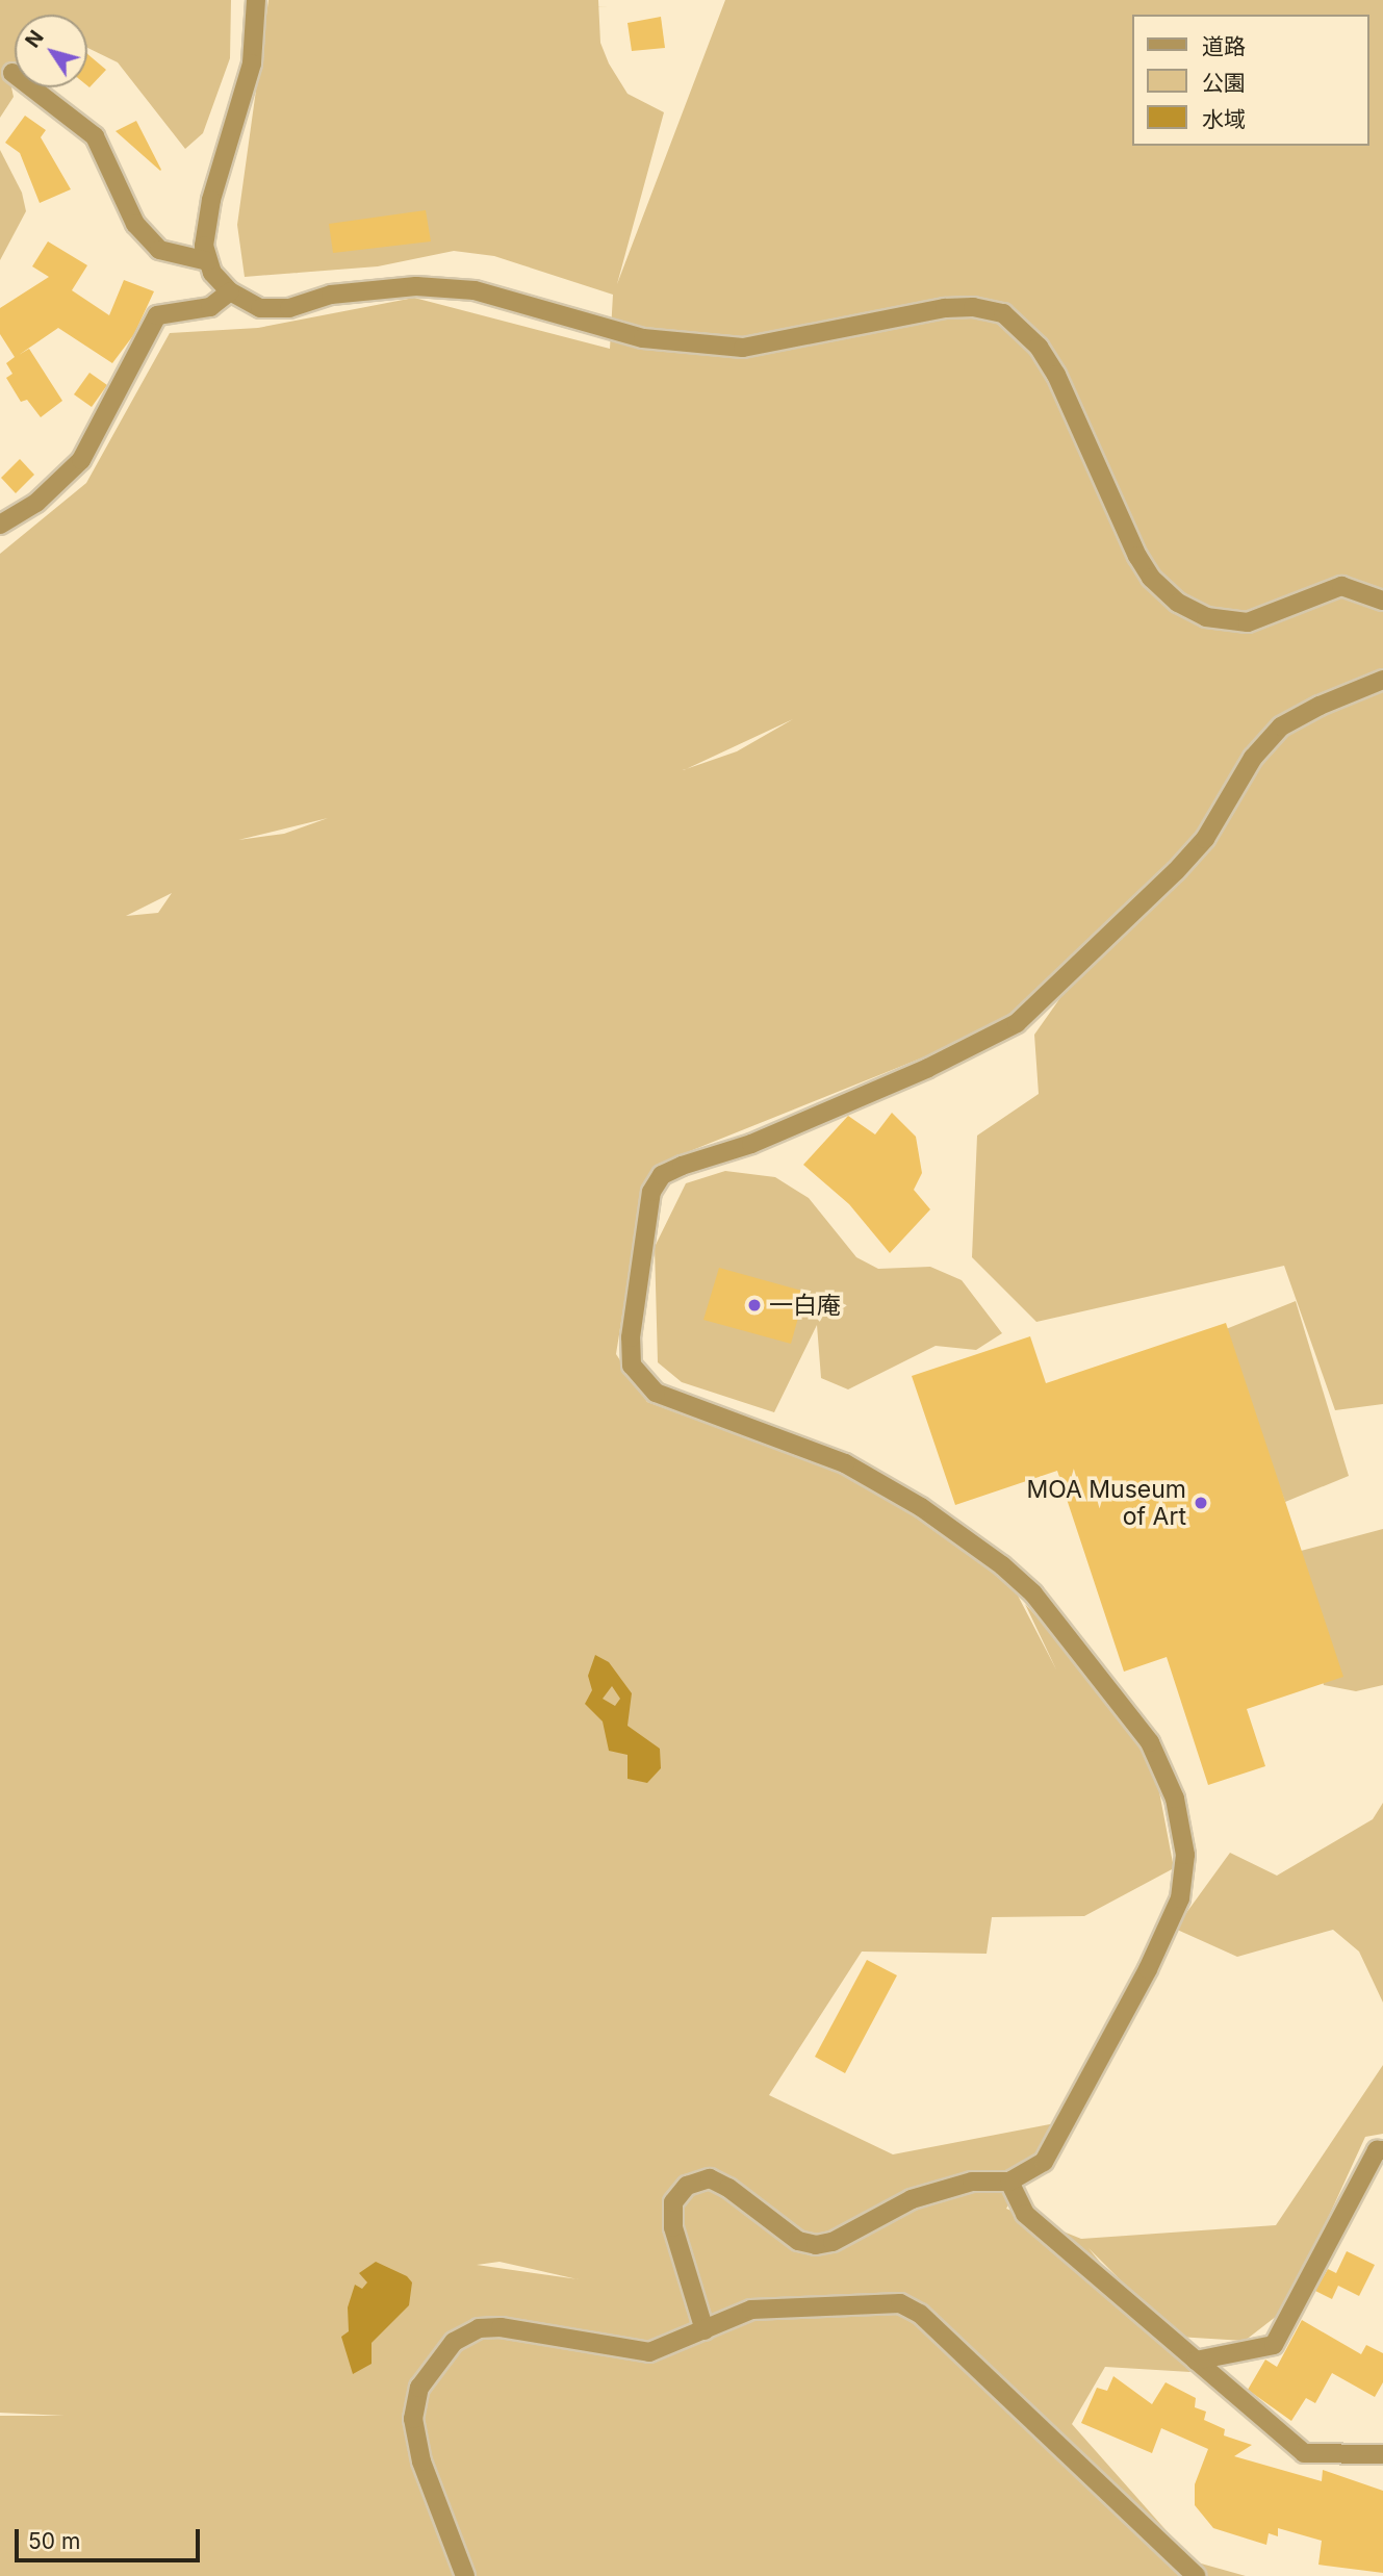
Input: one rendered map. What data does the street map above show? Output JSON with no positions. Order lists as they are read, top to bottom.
{
  "places": ["一白庵", "MOA Museum of Art"],
  "legend": ["道路", "公園", "水域"],
  "scale_bar": "50 m",
  "north": "top left"
}
